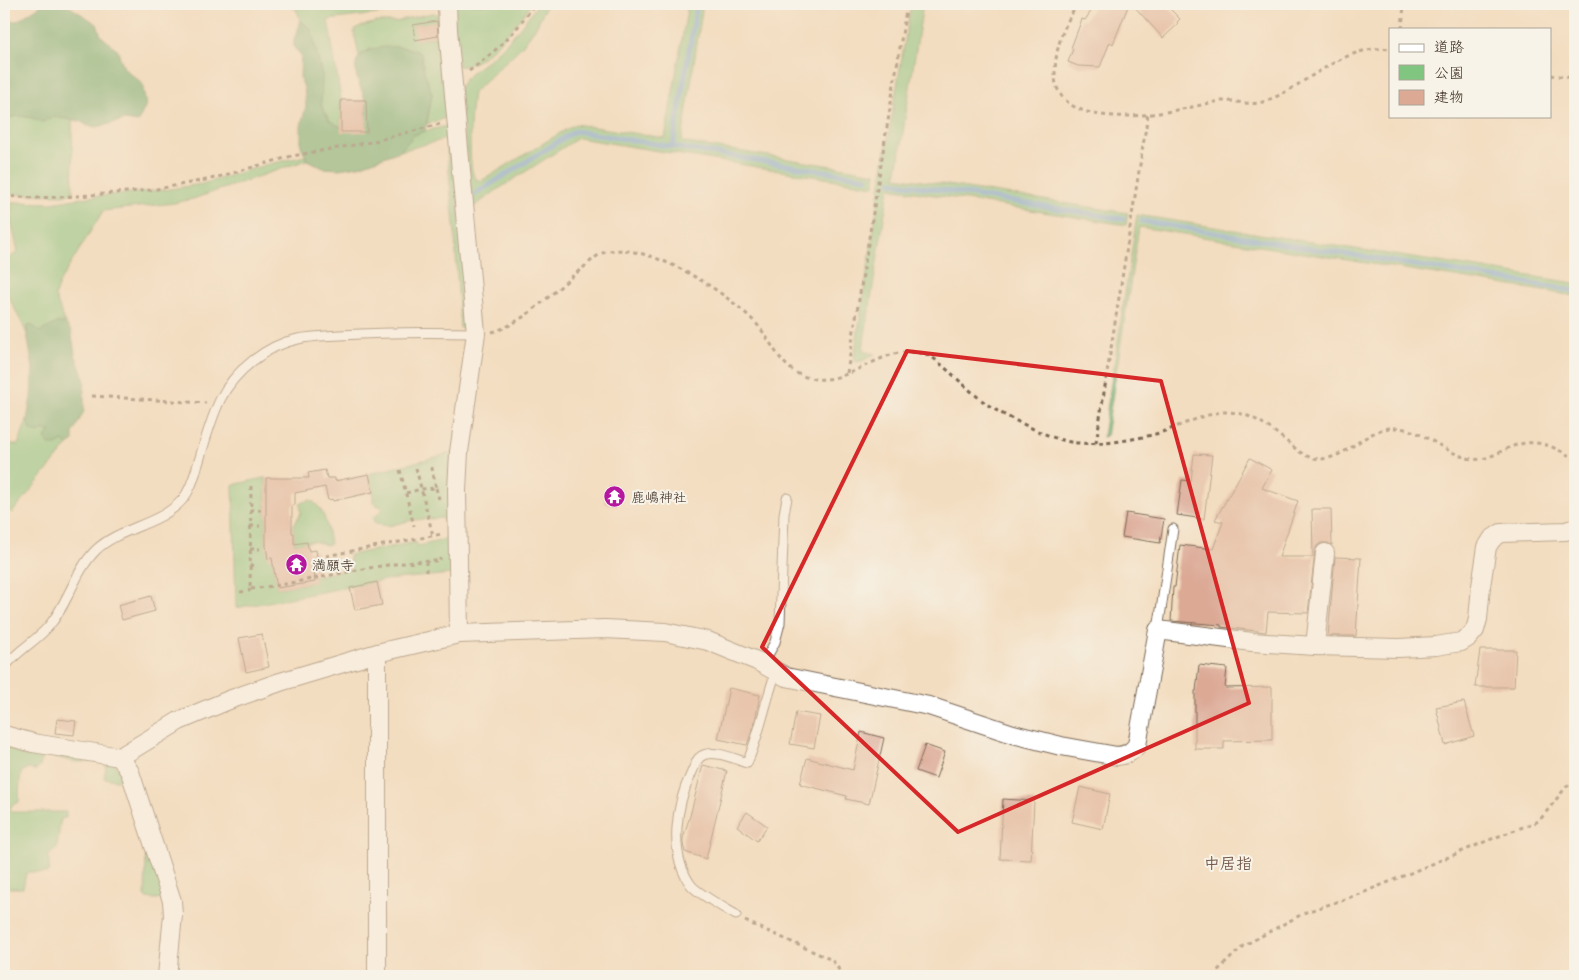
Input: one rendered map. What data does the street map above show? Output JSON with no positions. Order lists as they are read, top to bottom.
{
  "districts": ["中居指"],
  "places": {
    "temple": ["鹿嶋神社", "満願寺"]
  },
  "legend": ["道路", "公園", "建物"]
}
